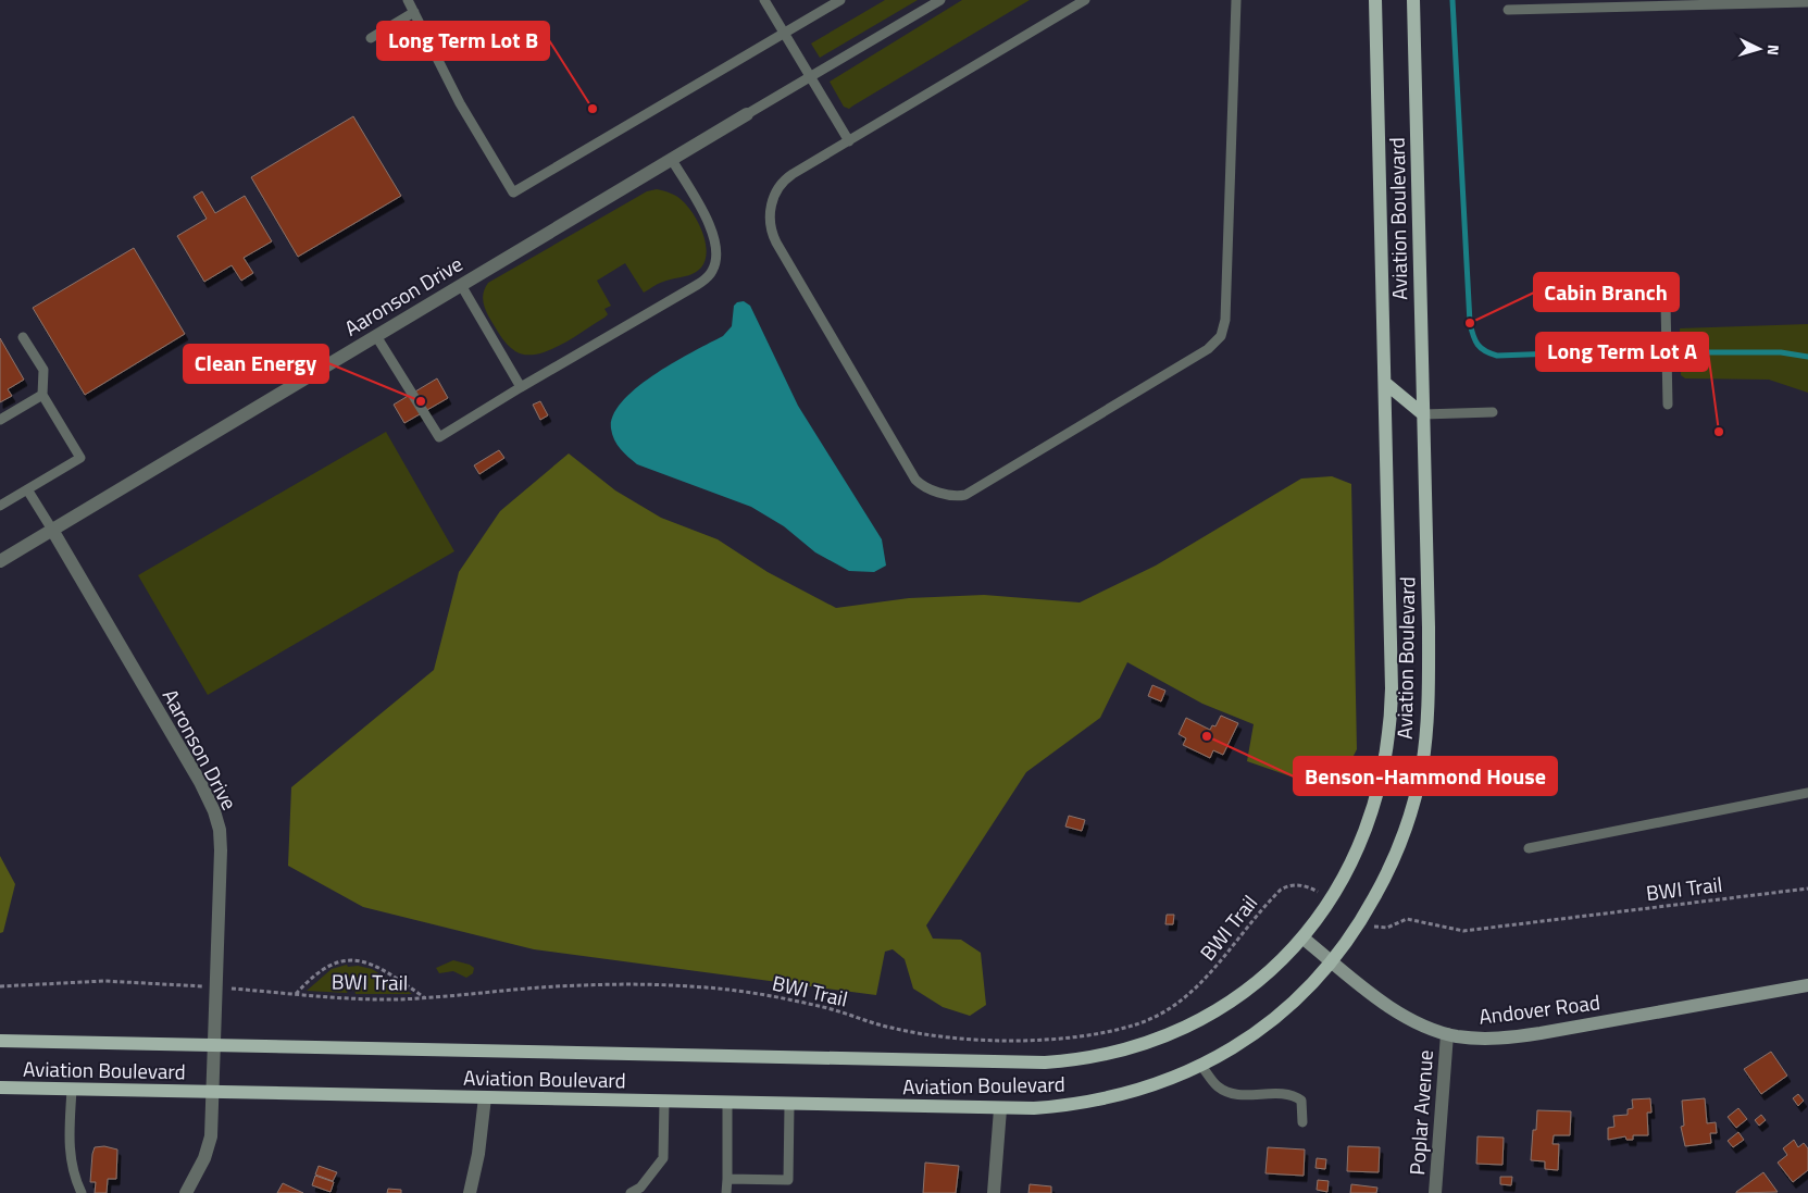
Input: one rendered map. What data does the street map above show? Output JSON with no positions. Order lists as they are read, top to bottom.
{
  "streets": {
    "main road": ["Aviation Boulevard", "Andover Road"],
    "street": ["Aaronson Drive", "Poplar Avenue"],
    "path": ["BWI Trail"]
  },
  "crossings": [
    ["Aviation Boulevard", "Aaronson Drive"],
    ["Aviation Boulevard", "Andover Road"],
    ["Andover Road", "Poplar Avenue"]
  ],
  "places": [
    "Long Term Lot B",
    "Cabin Branch",
    "Clean Energy",
    "Long Term Lot A",
    "Benson-Hammond House"
  ],
  "north": "right"
}
